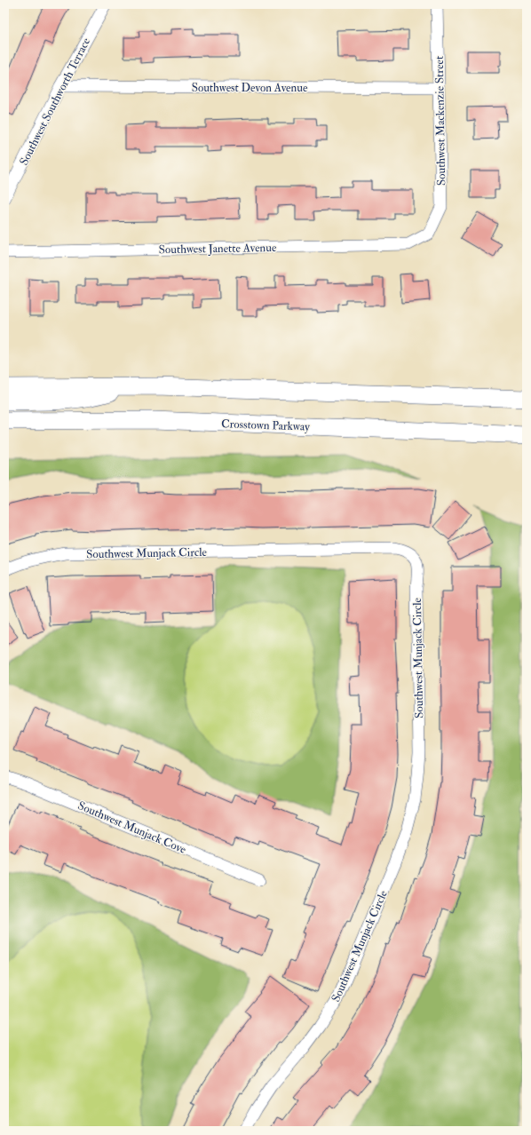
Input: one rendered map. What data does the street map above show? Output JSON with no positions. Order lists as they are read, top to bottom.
{
  "streets": {
    "main road": ["Crosstown Parkway"],
    "street": [
      "Southwest Devon Avenue",
      "Southwest Southworth Terrace",
      "Southwest Mackenzie Street",
      "Southwest Janette Avenue",
      "Southwest Munjack Circle",
      "Southwest Munjack Cove"
    ]
  },
  "crossings": [
    ["Southwest Devon Avenue", "Southwest Southworth Terrace"],
    ["Southwest Devon Avenue", "Southwest Mackenzie Street"],
    ["Southwest Mackenzie Street", "Southwest Janette Avenue"]
  ]
}
